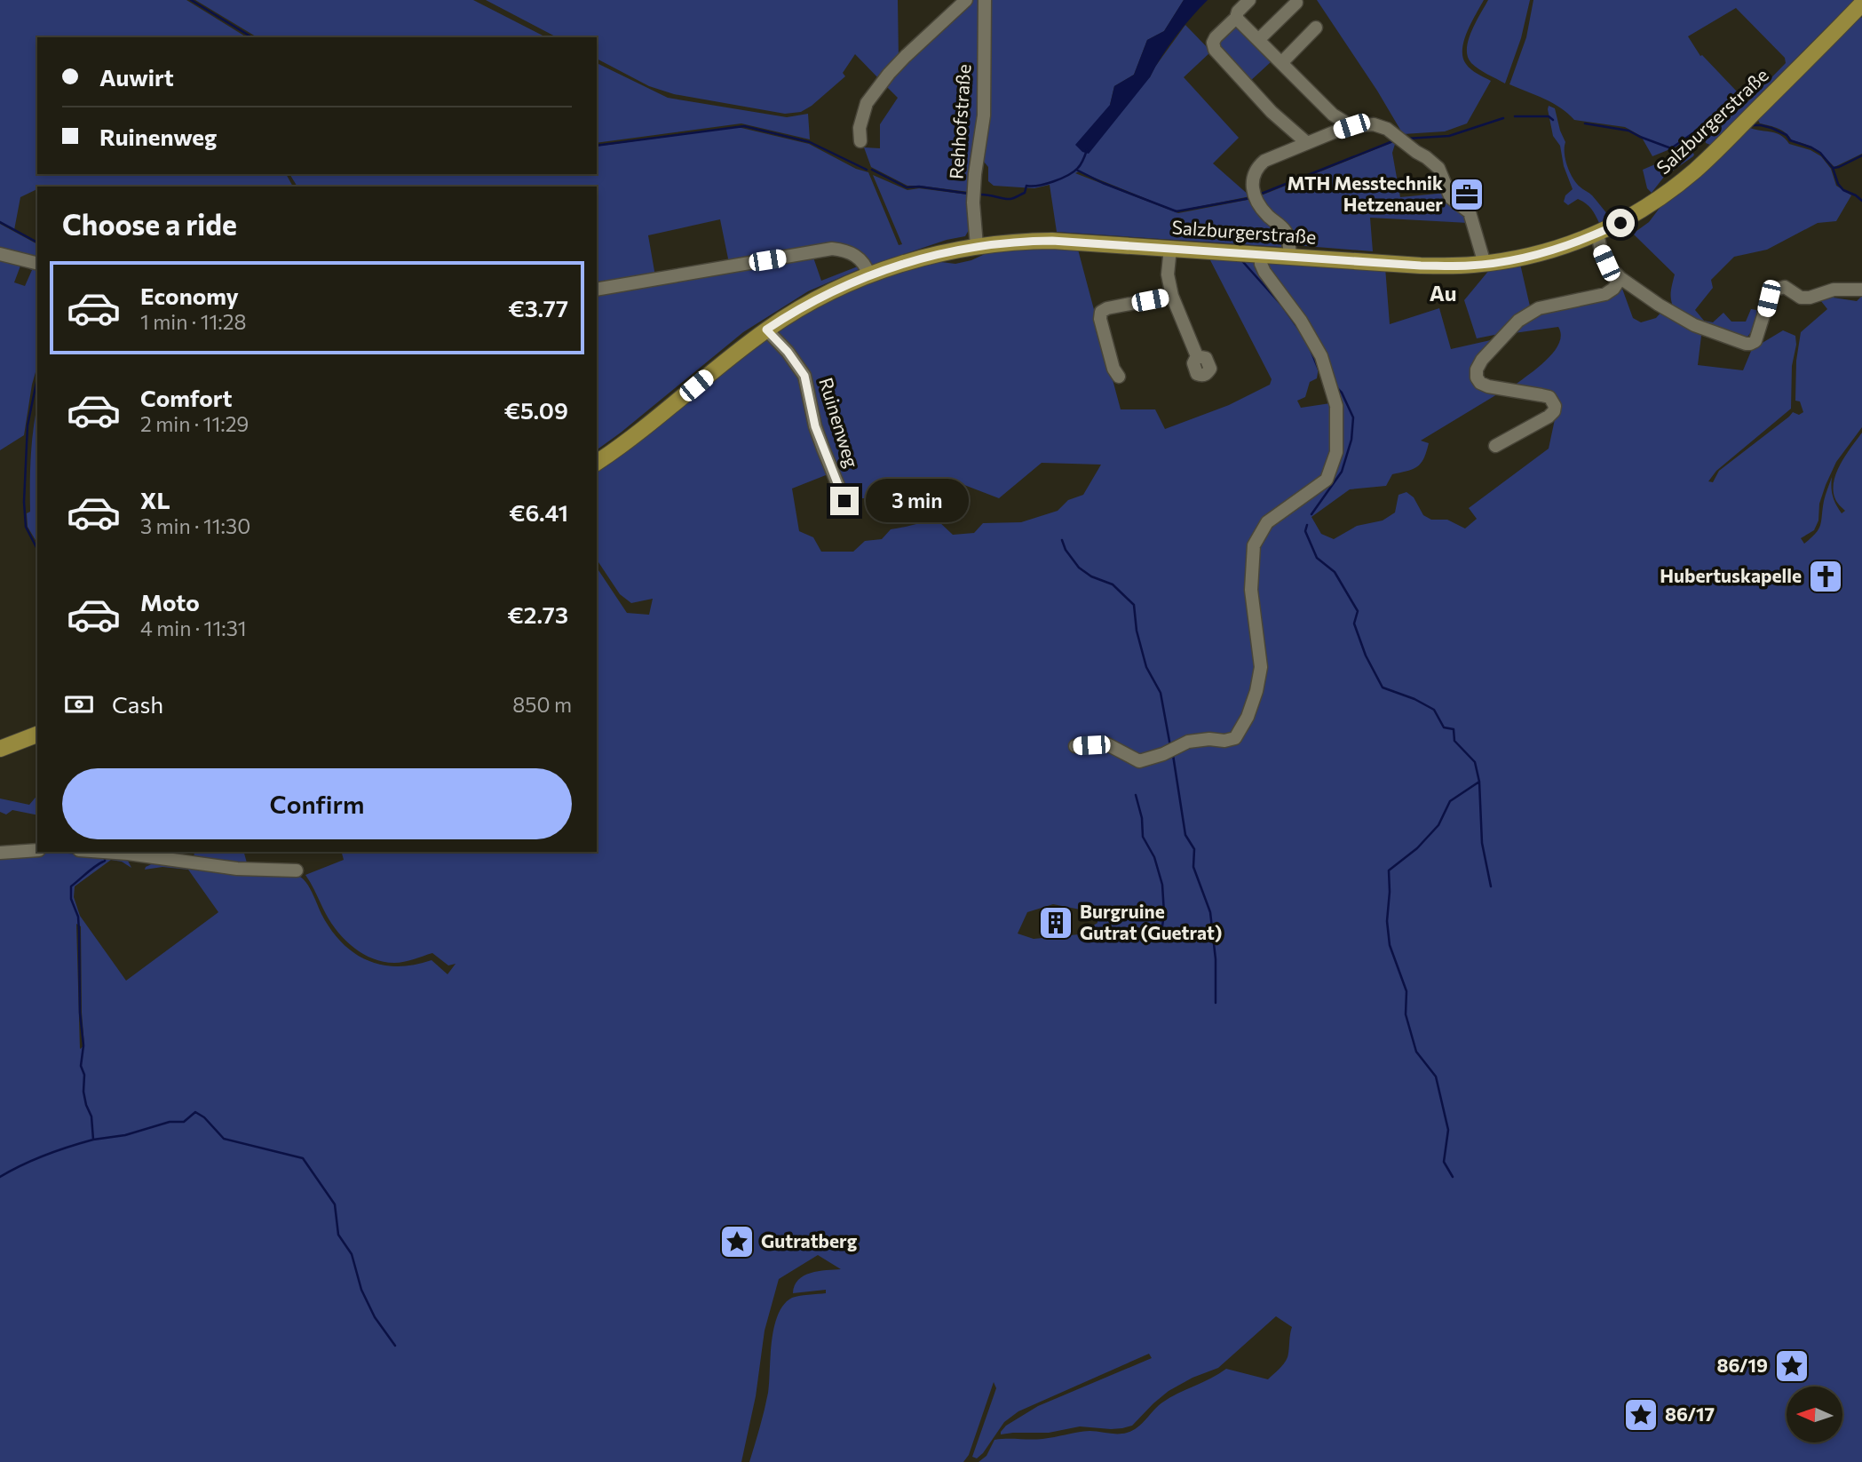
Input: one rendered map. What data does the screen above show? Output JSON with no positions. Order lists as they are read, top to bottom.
{
  "streets": {
    "main road": ["Salzburgerstraße"],
    "street": ["Rehhofstraße", "Ruinenweg"]
  },
  "crossings": [
    ["Rehhofstraße", "Salzburgerstraße"],
    ["Salzburgerstraße", "Ruinenweg"]
  ],
  "districts": ["Au"],
  "places": {
    "office": ["MTH Messtechnik Hetzenauer"],
    "church": ["Hubertuskapelle"],
    "building": ["Burgruine Gutrat (Guetrat)"],
    "place": ["Gutratberg", "86/19", "86/17"]
  },
  "north": "left",
  "page": {
    "banner": ["Auwirt", "Ruinenweg"],
    "heading": "Choose a ride",
    "list": [
      {
        "name": "Economy",
        "note": "1 min · 11:28",
        "value": "€3.77"
      },
      {
        "name": "Comfort",
        "note": "2 min · 11:29",
        "value": "€5.09"
      },
      {
        "name": "XL",
        "note": "3 min · 11:30",
        "value": "€6.41"
      },
      {
        "name": "Moto",
        "note": "4 min · 11:31",
        "value": "€2.73"
      }
    ],
    "bubble": "3 min",
    "pay": ["Cash", "850 m"],
    "buttons": "Confirm"
  }
}
